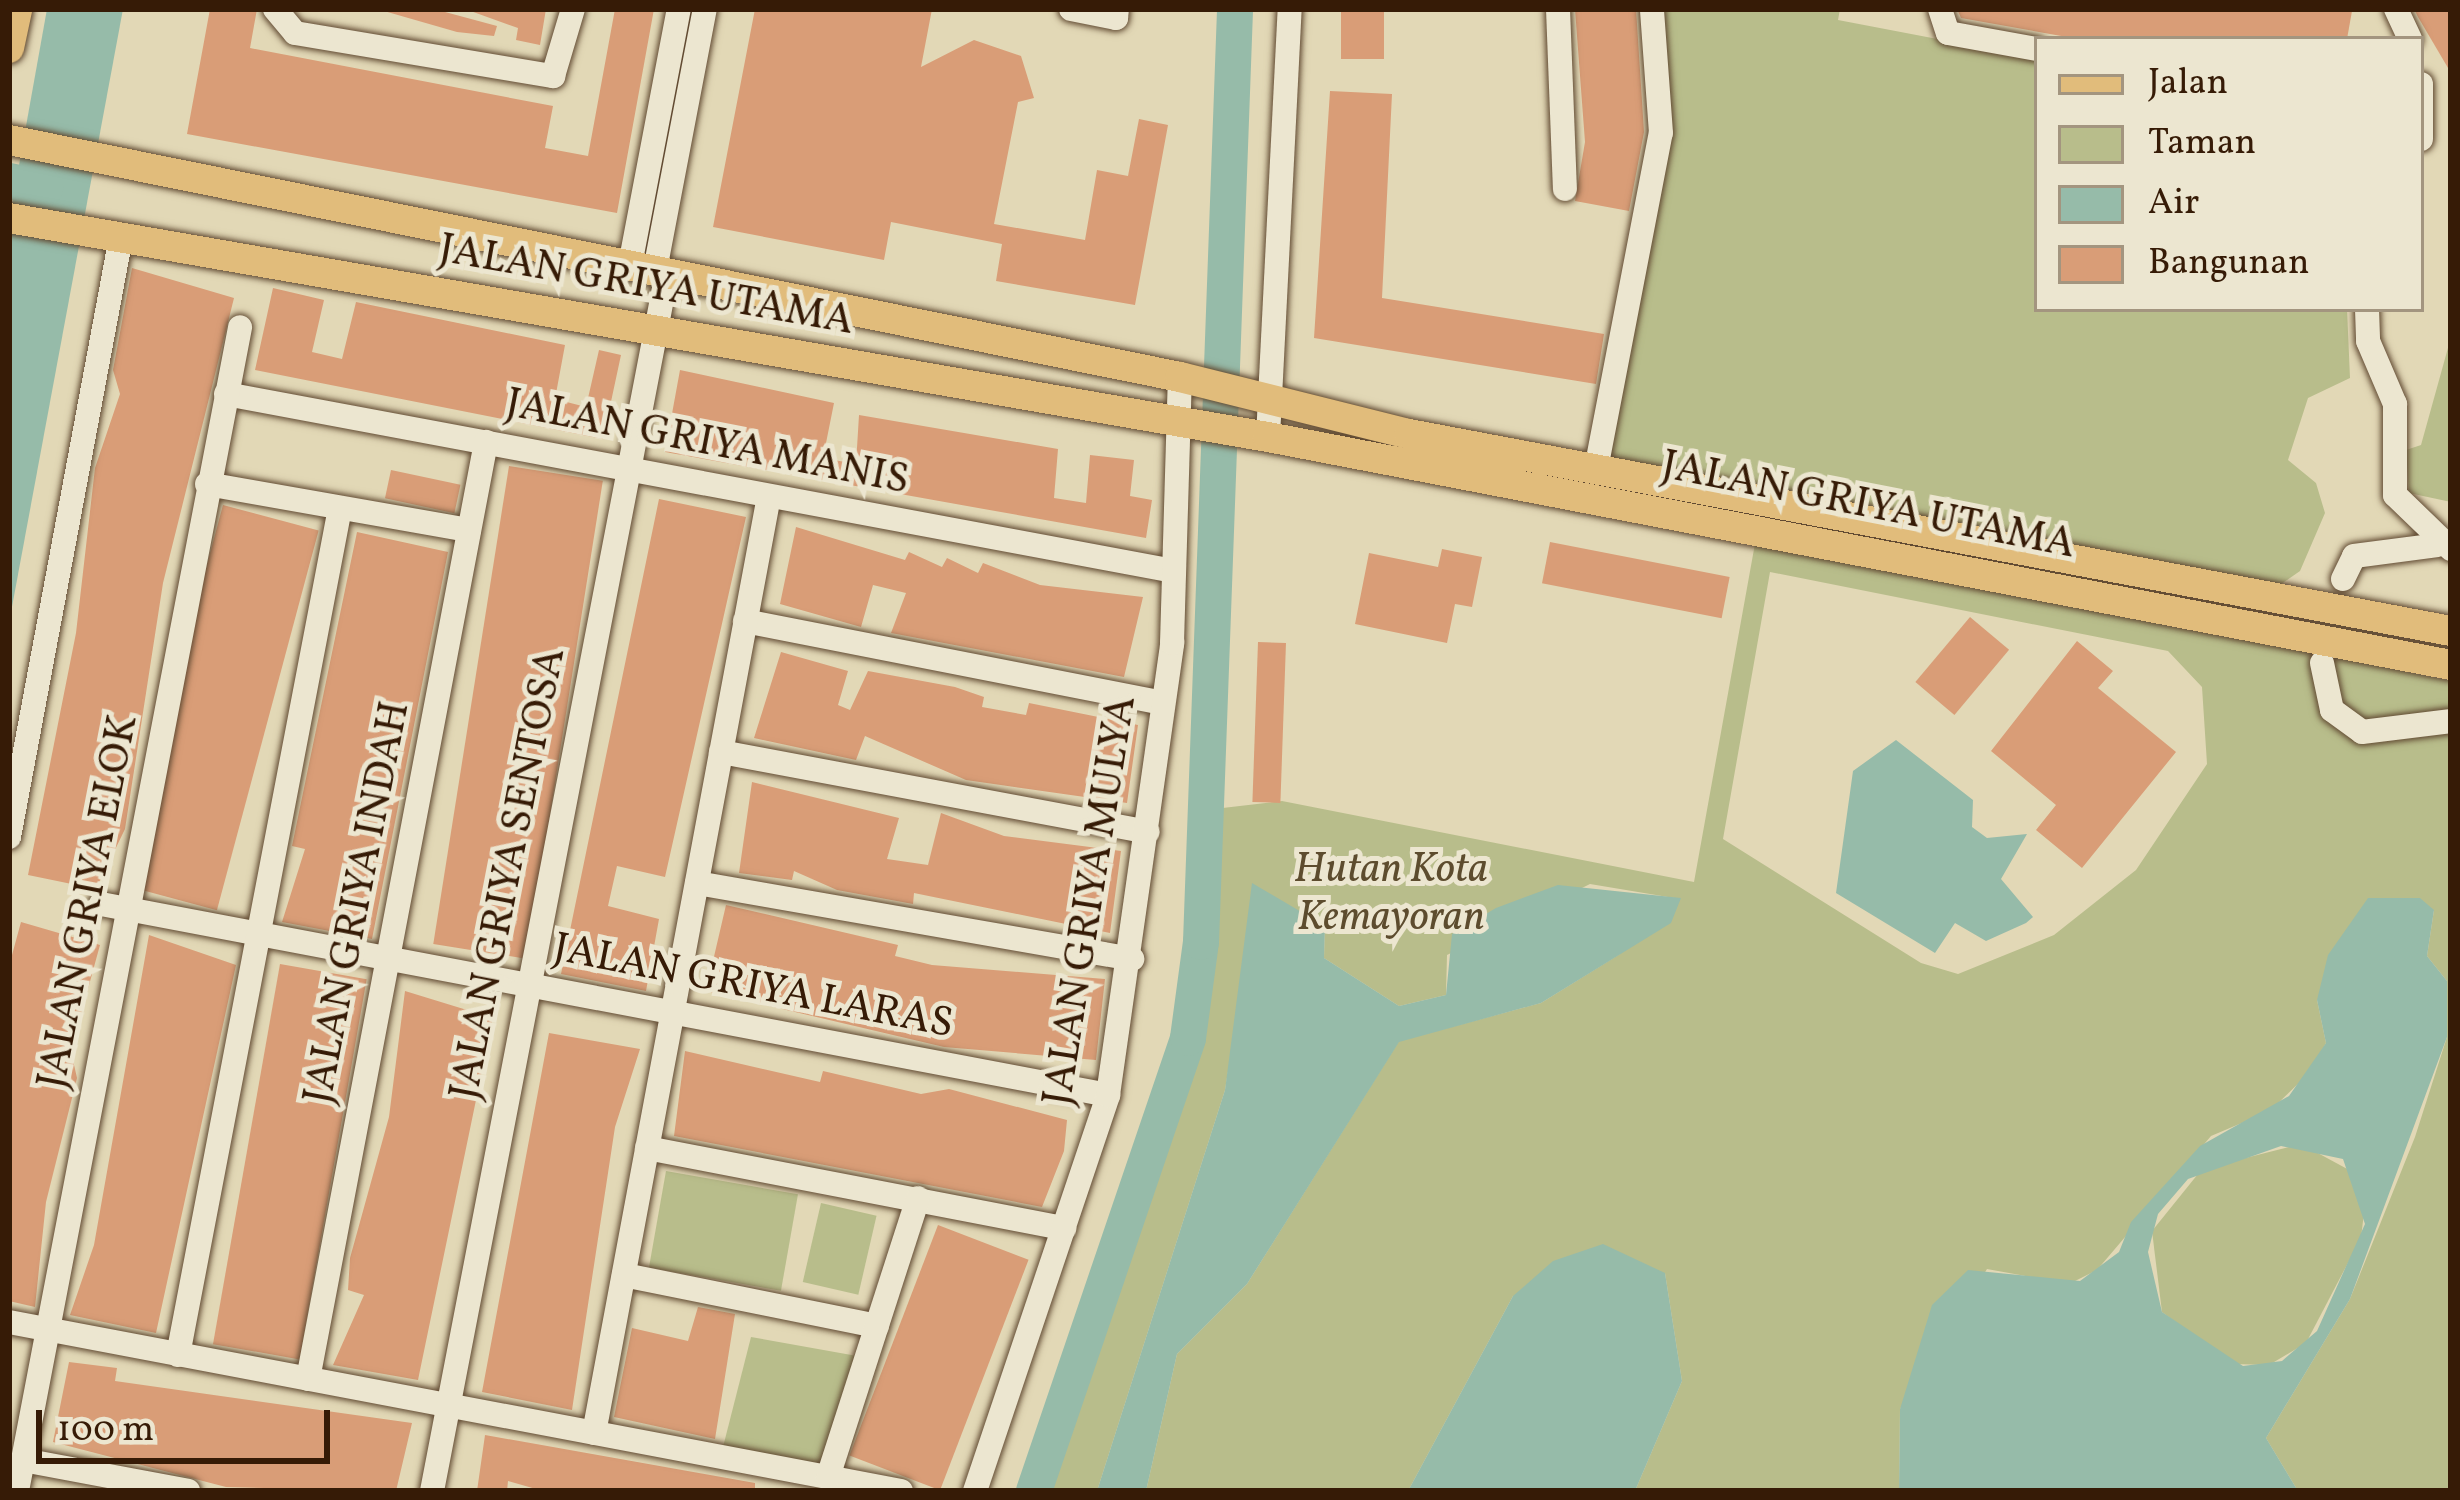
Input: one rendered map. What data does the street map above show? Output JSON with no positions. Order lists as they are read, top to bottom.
{
  "streets": {
    "main road": ["JALAN GRIYA UTAMA"],
    "street": [
      "JALAN GRIYA MANIS",
      "JALAN GRIYA SENTOSA",
      "JALAN GRIYA MULYA",
      "JALAN GRIYA ELOK",
      "JALAN GRIYA INDAH",
      "JALAN GRIYA LARAS"
    ]
  },
  "crossings": [
    ["JALAN GRIYA UTAMA", "JALAN GRIYA SENTOSA"],
    ["JALAN GRIYA UTAMA", "JALAN GRIYA MULYA"],
    ["JALAN GRIYA MANIS", "JALAN GRIYA SENTOSA"],
    ["JALAN GRIYA MANIS", "JALAN GRIYA MULYA"],
    ["JALAN GRIYA MANIS", "JALAN GRIYA ELOK"],
    ["JALAN GRIYA MANIS", "JALAN GRIYA INDAH"],
    ["JALAN GRIYA SENTOSA", "JALAN GRIYA LARAS"],
    ["JALAN GRIYA MULYA", "JALAN GRIYA LARAS"],
    ["JALAN GRIYA ELOK", "JALAN GRIYA LARAS"],
    ["JALAN GRIYA INDAH", "JALAN GRIYA LARAS"]
  ],
  "parks": ["Hutan Kota Kemayoran"],
  "legend": [
    "Jalan",
    "Taman",
    "Air",
    "Bangunan"
  ],
  "scale_bar": "100 m"
}
